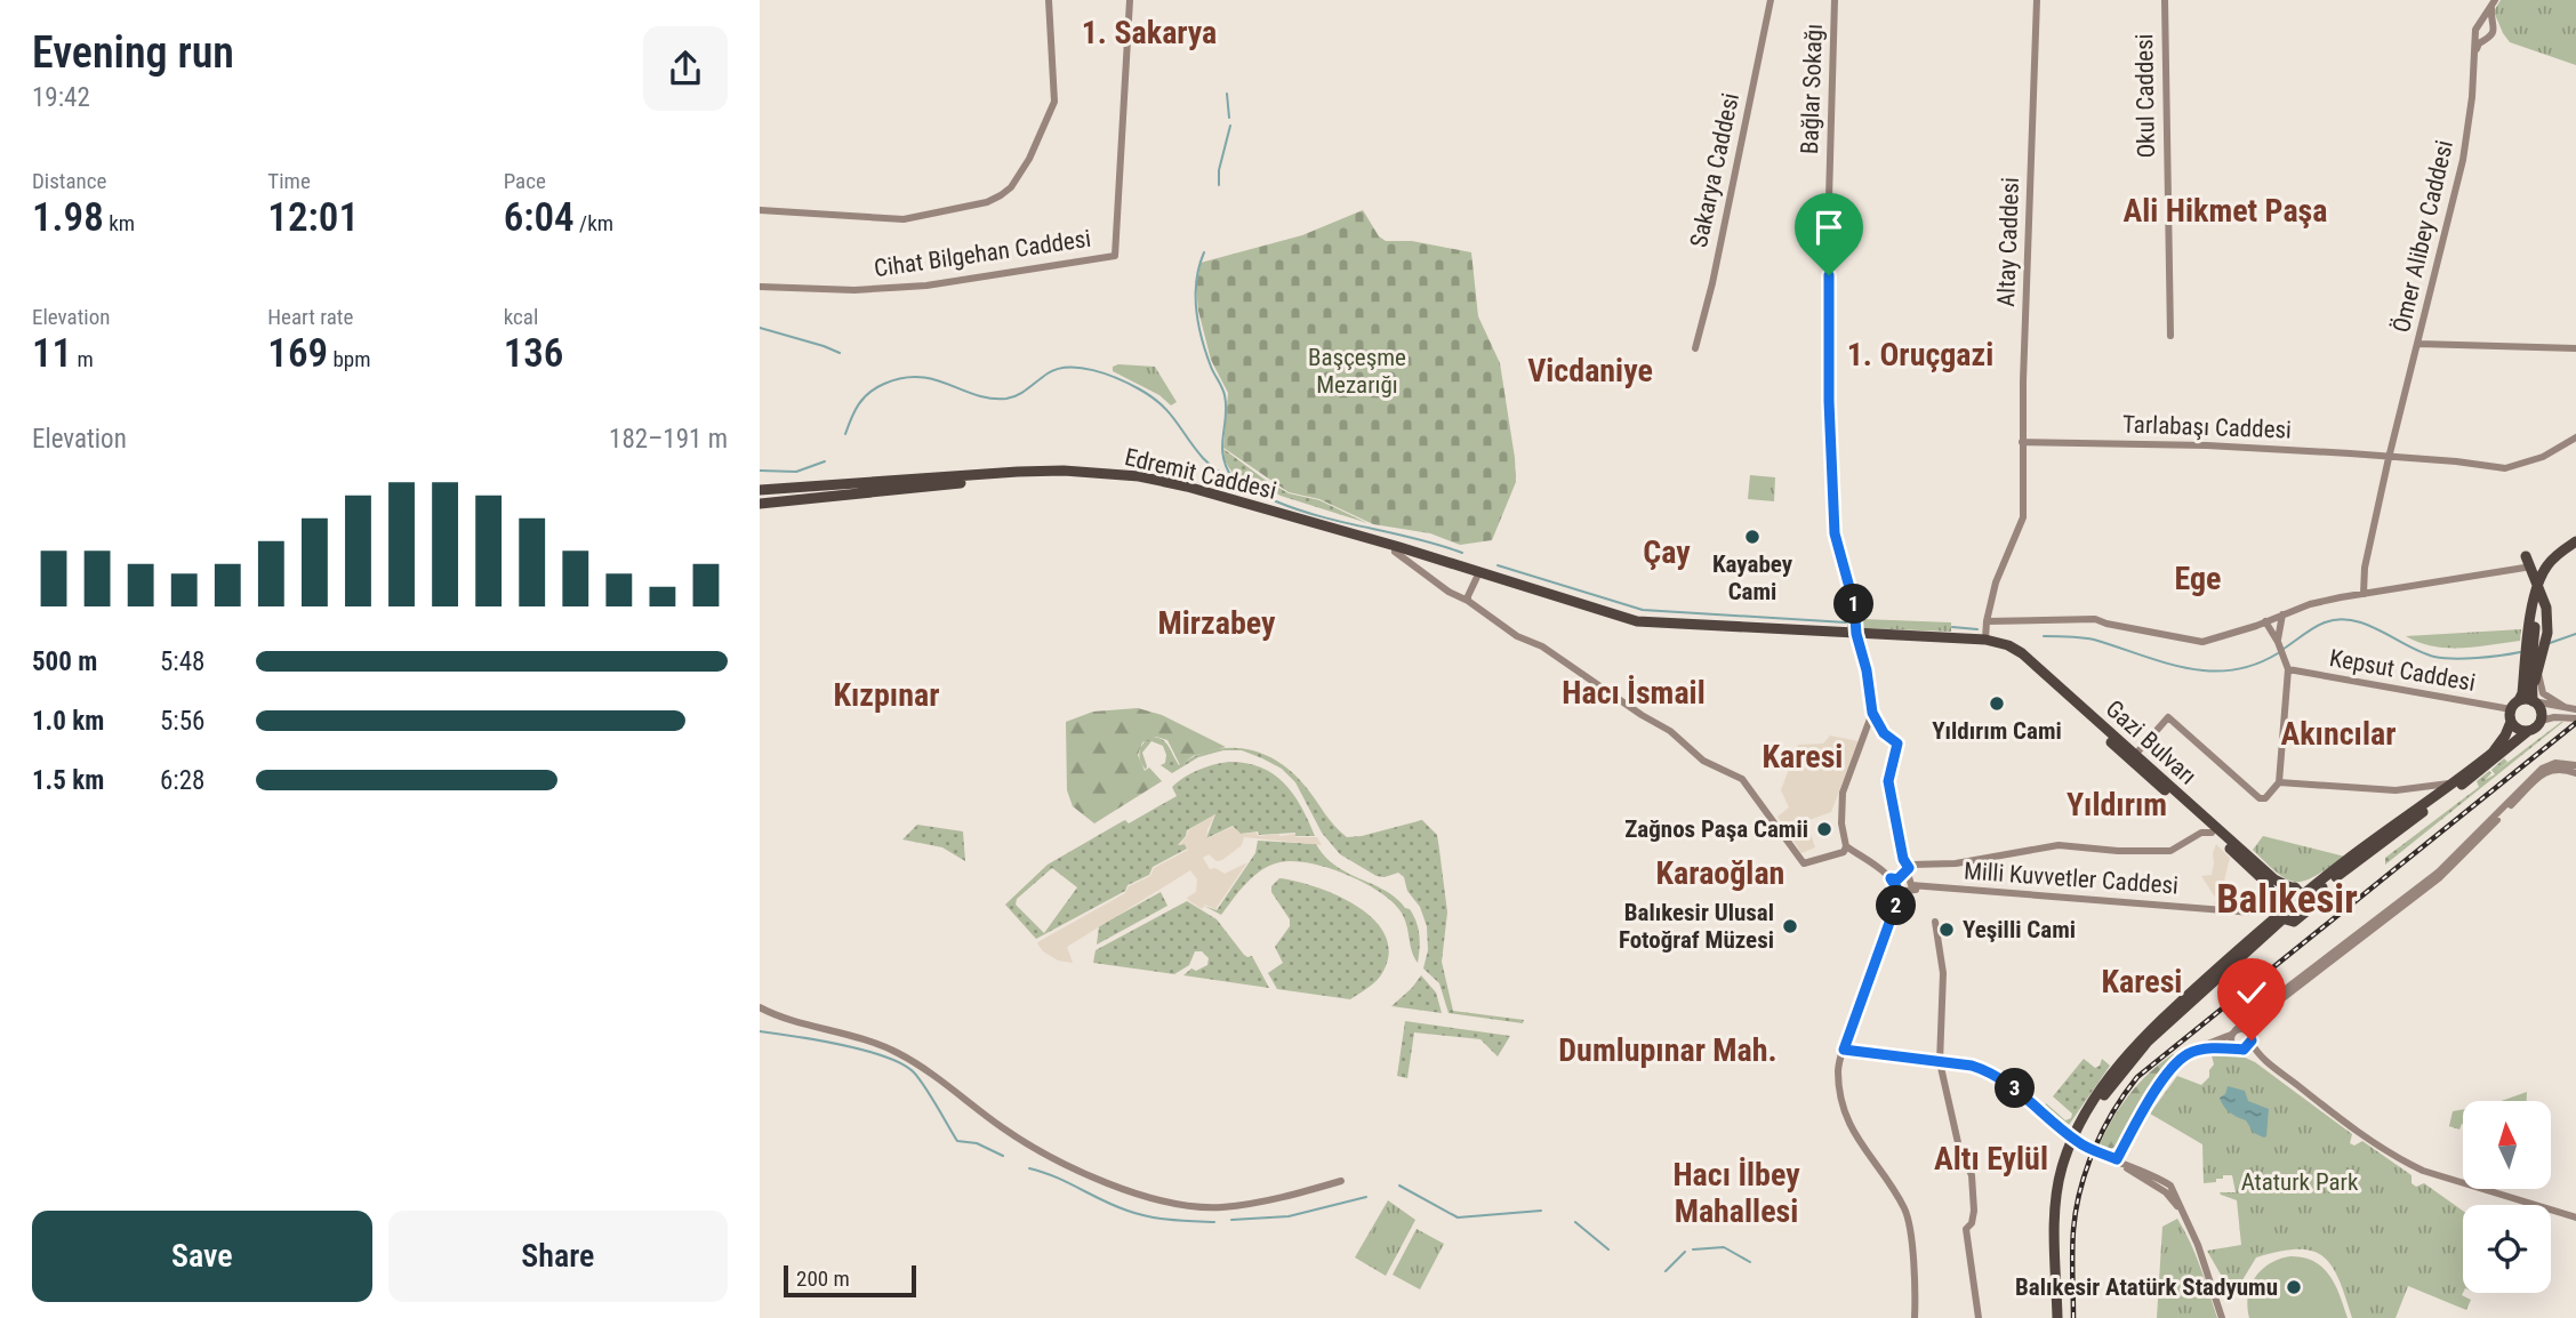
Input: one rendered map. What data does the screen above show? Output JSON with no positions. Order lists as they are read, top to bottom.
{
  "streets": {
    "highway": ["Edremit Caddesi", "Gazi Bulvarı"],
    "main road": [
      "Bağlar Sokağı",
      "Okul Caddesi",
      "Sakarya Caddesi",
      "Ömer Alibey Caddesi",
      "Altay Caddesi",
      "Cihat Bilgehan Caddesi",
      "Tarlabaşı Caddesi",
      "Kepsut Caddesi",
      "Milli Kuvvetler Caddesi"
    ]
  },
  "crossings": [
    ["Ömer Alibey Caddesi", "Tarlabaşı Caddesi"],
    ["Altay Caddesi", "Tarlabaşı Caddesi"],
    ["Altay Caddesi", "Gazi Bulvarı"],
    ["Gazi Bulvarı", "Milli Kuvvetler Caddesi"]
  ],
  "districts": [
    "1. Sakarya",
    "Ali Hikmet Paşa",
    "1. Oruçgazi",
    "Vicdaniye",
    "Çay",
    "Ege",
    "Mirzabey",
    "Hacı İsmail",
    "Kızpınar",
    "Akıncılar",
    "Karesi",
    "Yıldırım",
    "Karaoğlan",
    "Balıkesir",
    "Karesi",
    "Dumlupınar Mah.",
    "Altı Eylül",
    "Hacı İlbey Mahallesi"
  ],
  "parks": ["Başçeşme Mezarığı", "Ataturk Park"],
  "places": [
    "Kayabey Cami",
    "Yıldırım Cami",
    "Zağnos Paşa Camii",
    "Balıkesir Ulusal Fotoğraf Müzesi",
    "Yeşilli Cami",
    "Balıkesir Atatürk Stadyumu"
  ],
  "scale_bar": "200 m",
  "north": "top",
  "page": {
    "heading": ["Evening run", "19:42"],
    "stats": [
      ["Distance", "1.98 km"],
      ["Time", "12:01"],
      ["Pace", "6:04 /km"],
      ["Elevation", "11 m"],
      ["Heart rate", "169 bpm"],
      ["kcal", "136"]
    ],
    "chart": ["Elevation", "182–191 m"],
    "pins": ["1", "2", "3"],
    "list": [
      {
        "name": "500 m",
        "note": "5:48"
      },
      {
        "name": "1.0 km",
        "note": "5:56"
      },
      {
        "name": "1.5 km",
        "note": "6:28"
      }
    ],
    "buttons": ["Save", "Share"],
    "scale": "200 m"
  }
}
